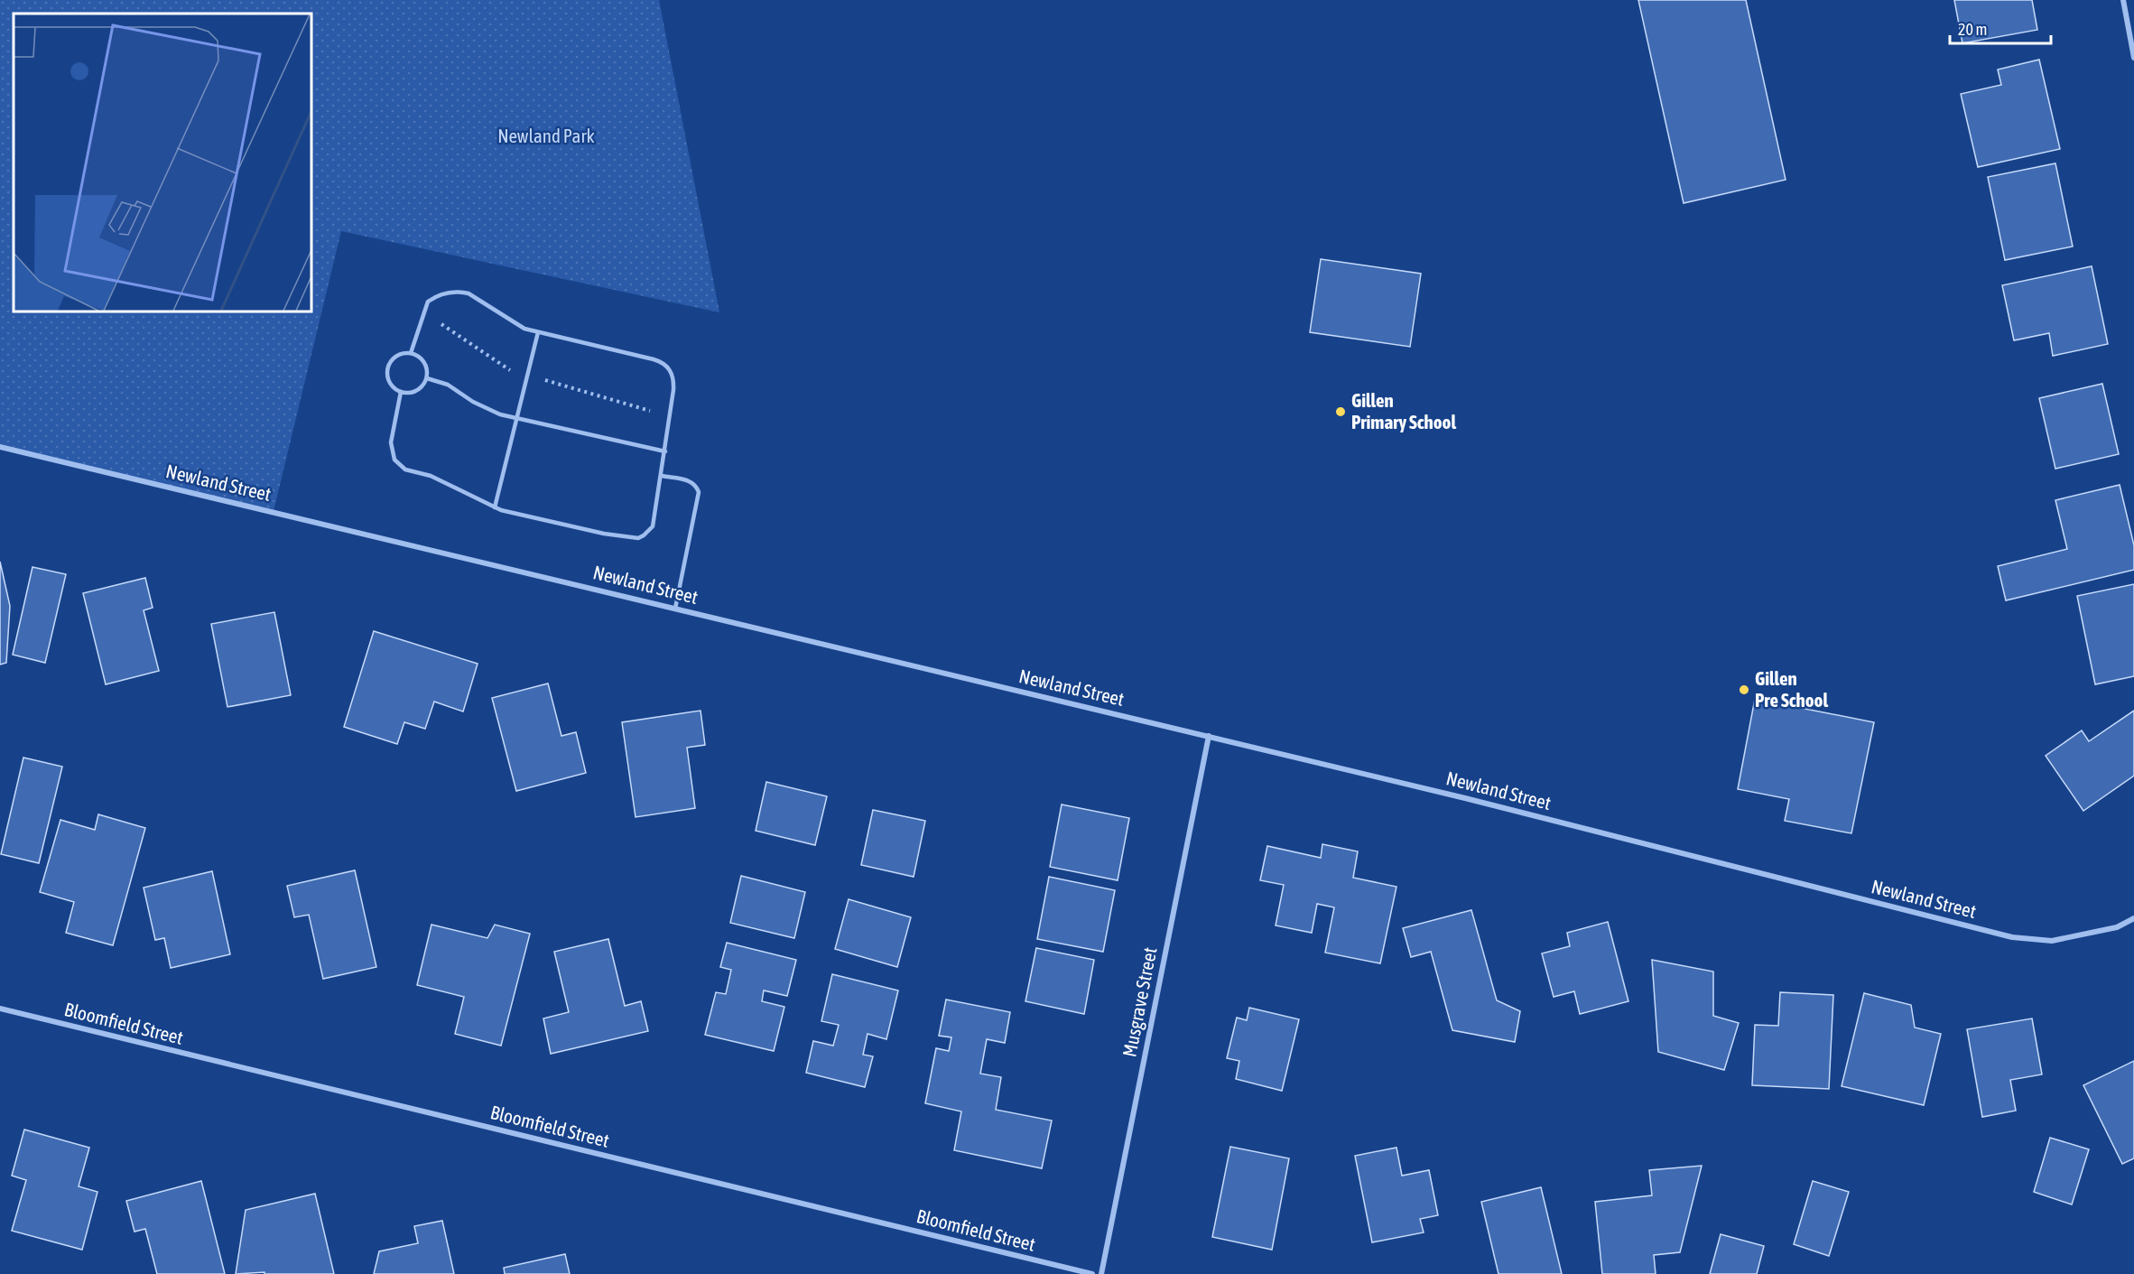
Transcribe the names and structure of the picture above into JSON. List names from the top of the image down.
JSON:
{
  "streets": {
    "street": ["Newland Street", "Musgrave Street", "Bloomfield Street"]
  },
  "crossings": [
    ["Newland Street", "Musgrave Street"]
  ],
  "parks": ["Newland Park"],
  "places": ["Gillen Primary School", "Gillen Pre School"],
  "scale_bar": "20 m"
}
